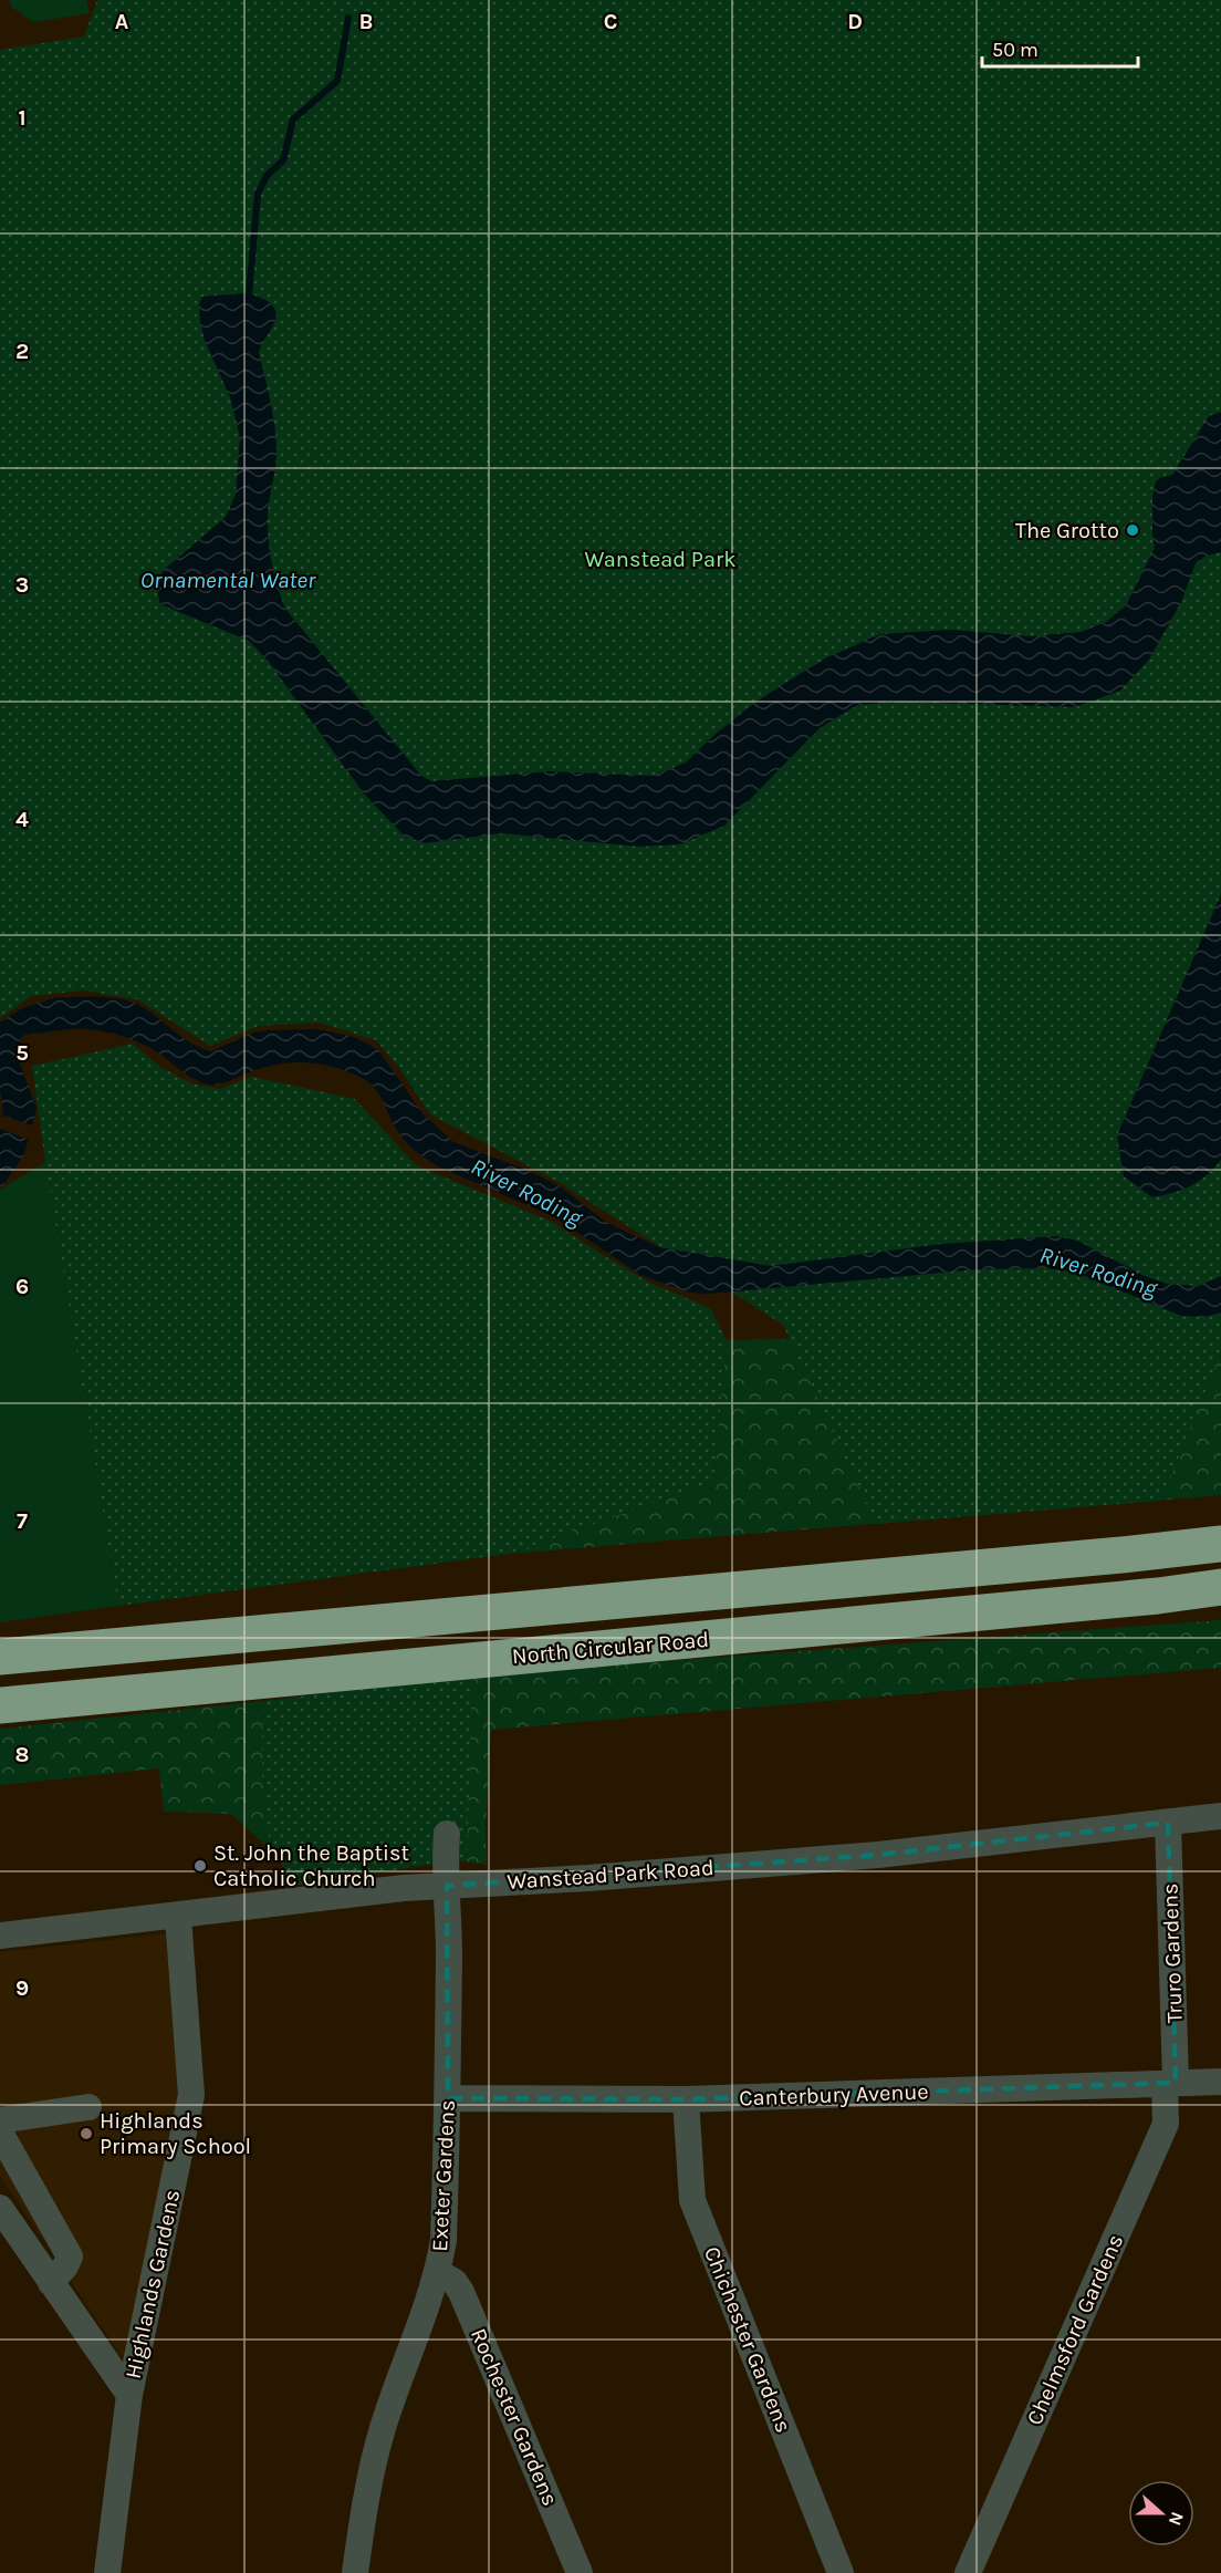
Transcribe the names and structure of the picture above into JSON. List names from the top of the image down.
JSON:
{
  "streets": {
    "highway": ["North Circular Road"],
    "street": [
      "Wanstead Park Road",
      "Truro Gardens",
      "Canterbury Avenue",
      "Exeter Gardens",
      "Highlands Gardens",
      "Chelmsford Gardens",
      "Chichester Gardens",
      "Rochester Gardens"
    ]
  },
  "crossings": [
    ["Wanstead Park Road", "Truro Gardens"],
    ["Wanstead Park Road", "Exeter Gardens"],
    ["Wanstead Park Road", "Highlands Gardens"],
    ["Truro Gardens", "Canterbury Avenue"],
    ["Truro Gardens", "Chelmsford Gardens"],
    ["Canterbury Avenue", "Exeter Gardens"],
    ["Canterbury Avenue", "Chelmsford Gardens"],
    ["Canterbury Avenue", "Chichester Gardens"],
    ["Exeter Gardens", "Rochester Gardens"]
  ],
  "water": ["Ornamental Water", "River Roding"],
  "parks": ["Wanstead Park"],
  "places": ["The Grotto", "St. John the Baptist Catholic Church", "Highlands Primary School"],
  "scale_bar": "50 m",
  "north": "right",
  "grid": {
    "columns": [
      "A",
      "B",
      "C",
      "D"
    ],
    "rows": [
      "1",
      "2",
      "3",
      "4",
      "5",
      "6",
      "7",
      "8",
      "9"
    ]
  }
}
